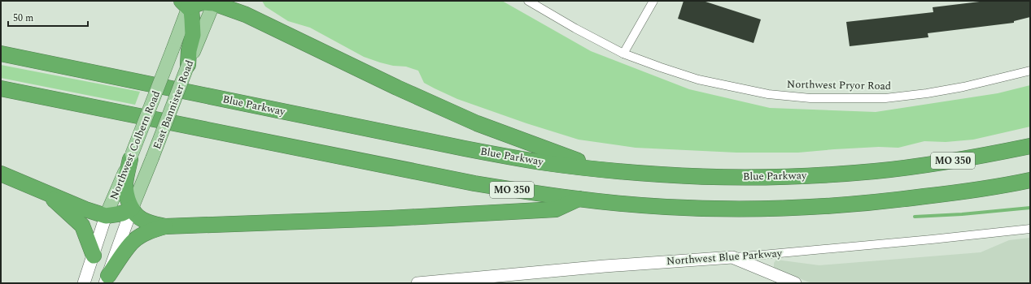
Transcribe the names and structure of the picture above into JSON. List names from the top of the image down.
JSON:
{
  "streets": {
    "highway": ["Blue Parkway", "MO 350"],
    "main road": ["East Bannister Road", "Northwest Colbern Road"],
    "street": ["Northwest Pryor Road", "Northwest Blue Parkway"]
  },
  "crossings": [
    ["East Bannister Road", "Northwest Colbern Road"]
  ],
  "scale_bar": "50 m"
}
